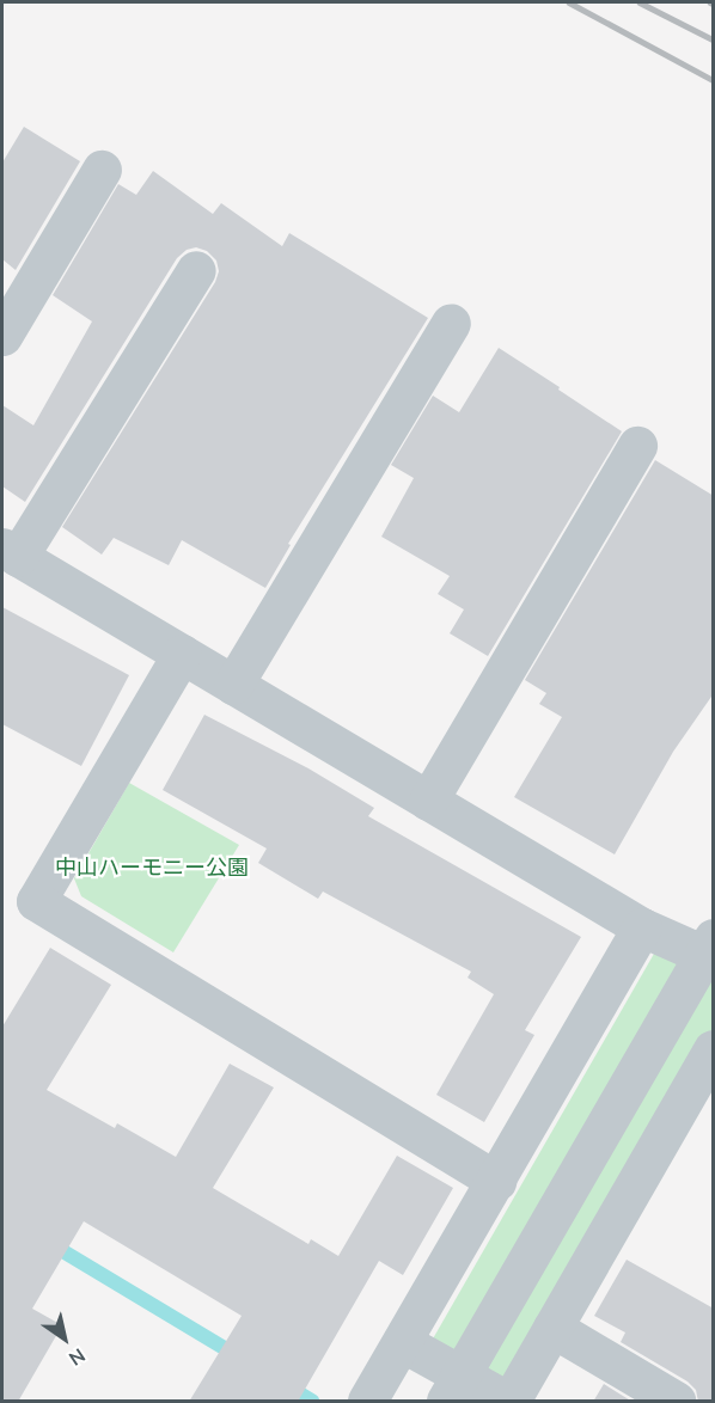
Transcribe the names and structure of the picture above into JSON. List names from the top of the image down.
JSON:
{
  "parks": ["中山ハーモニー公園"],
  "north": "bottom right"
}
